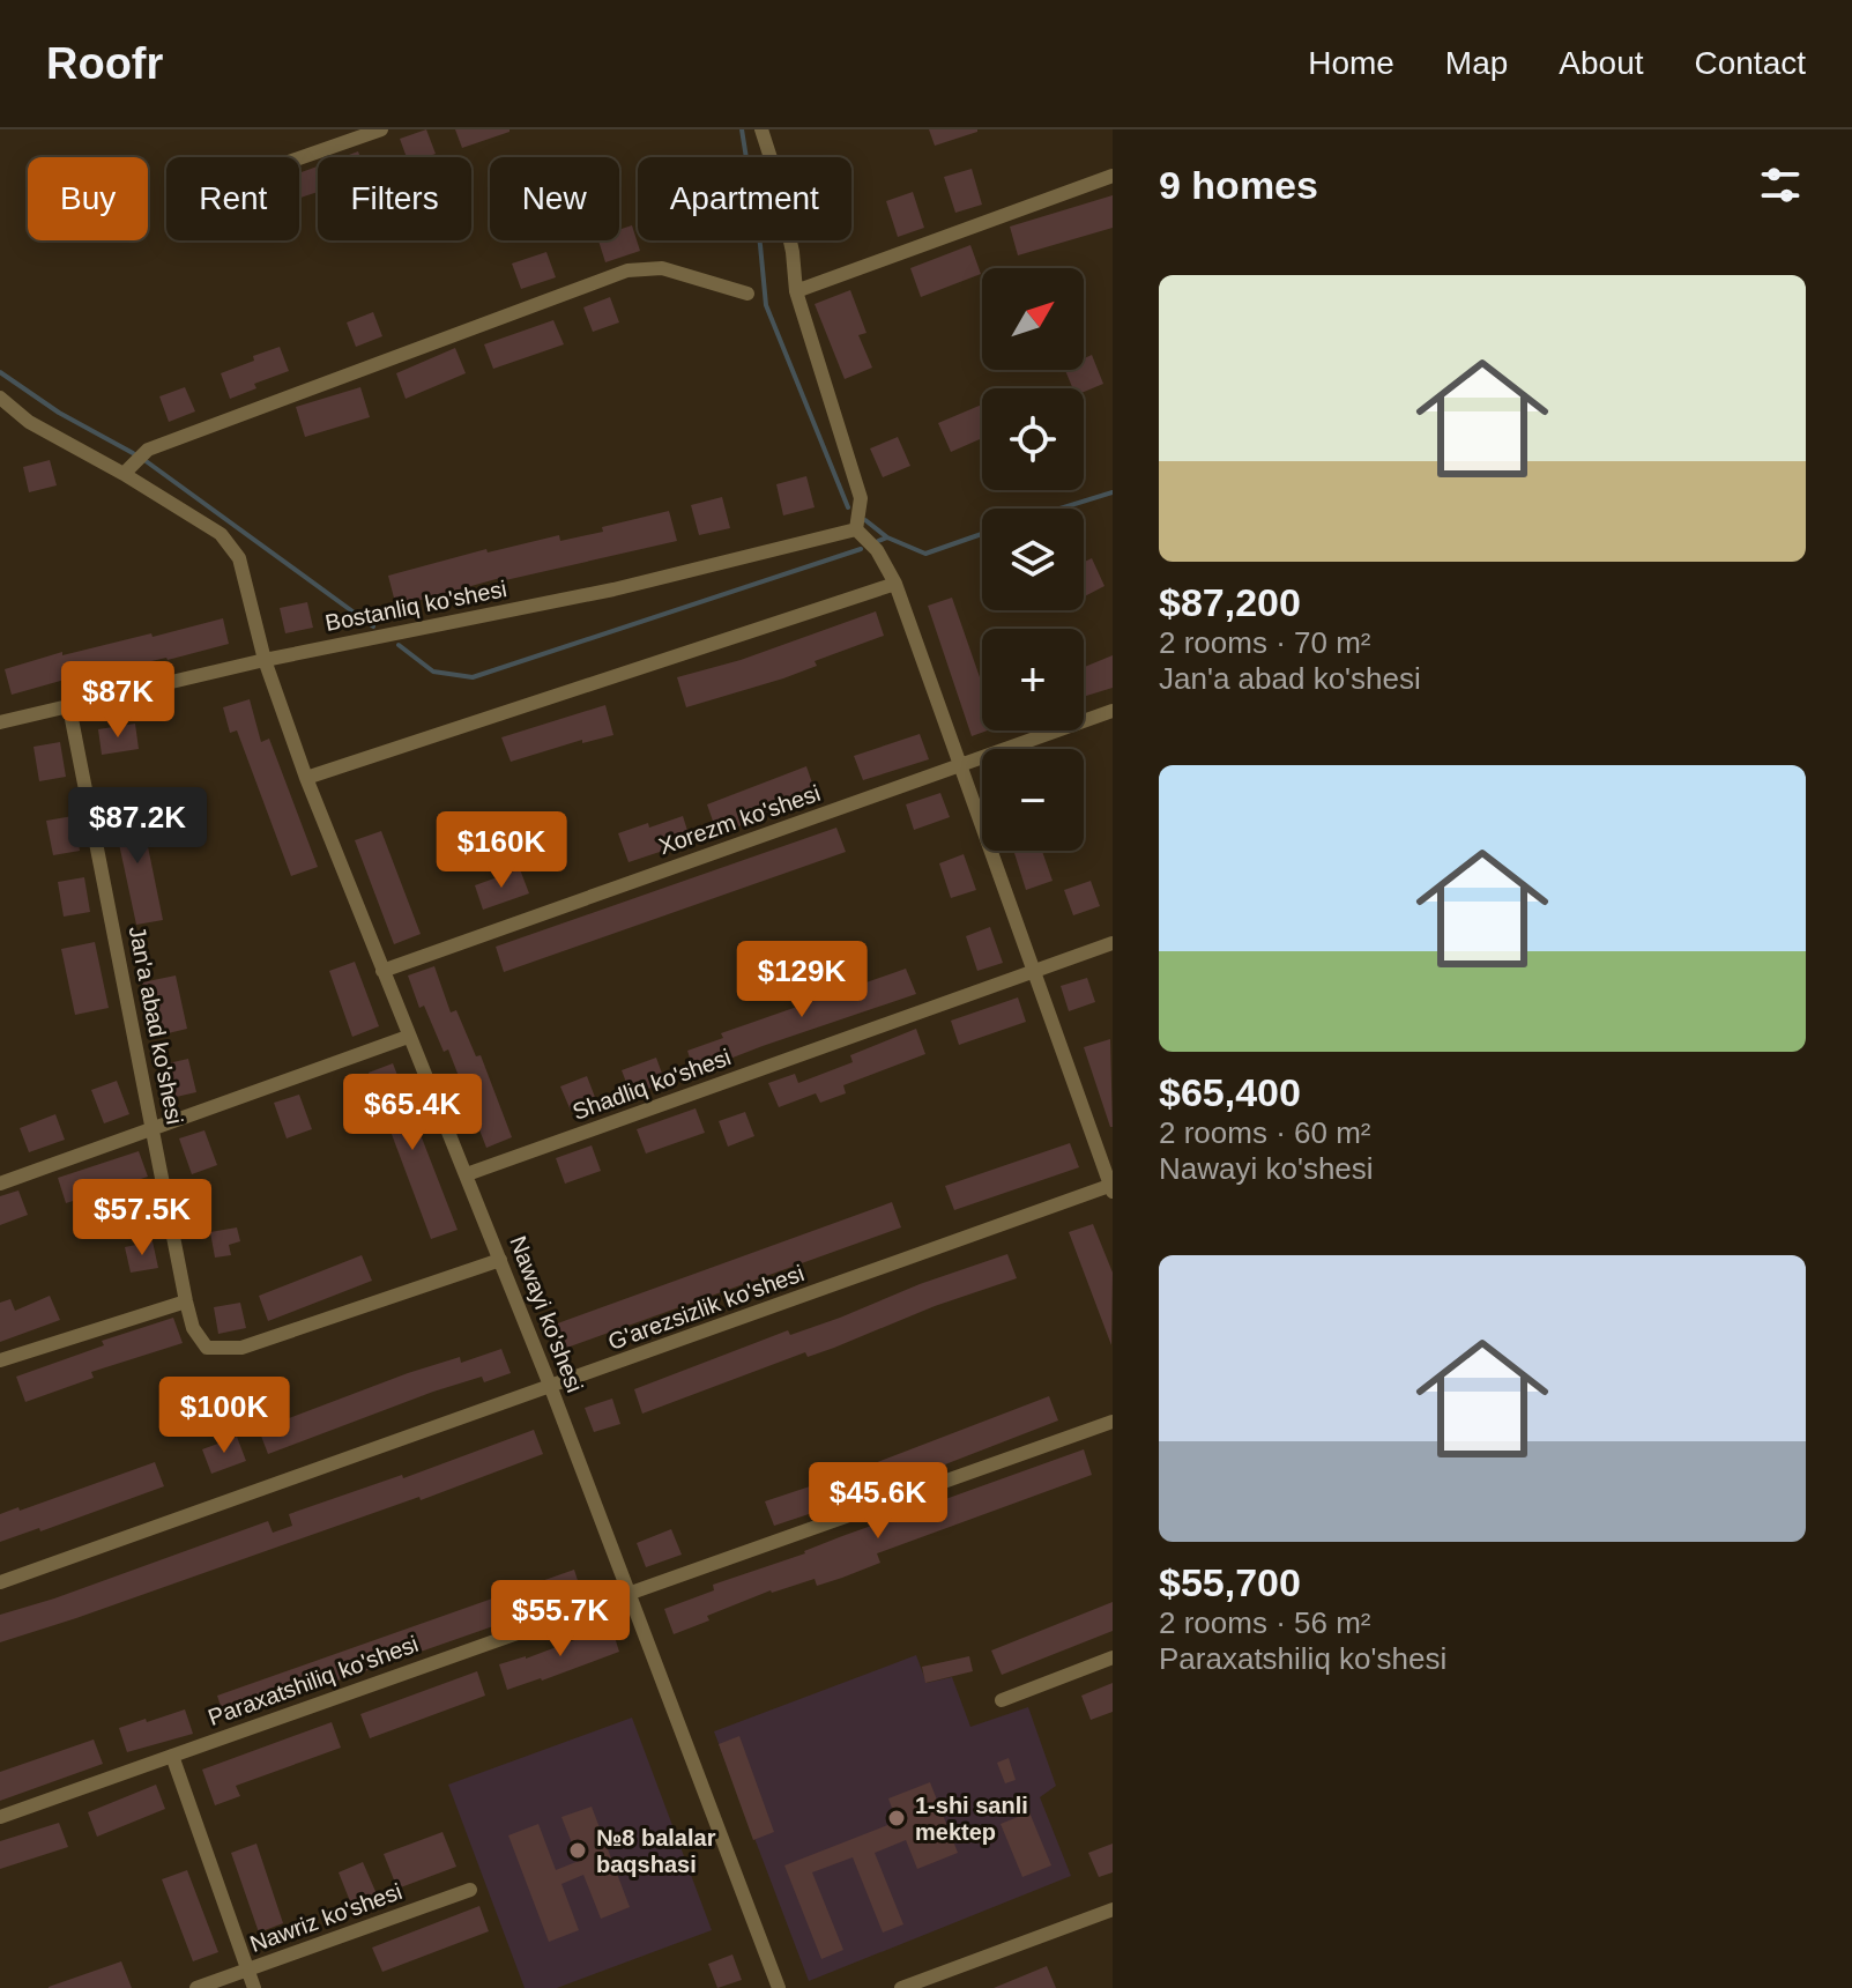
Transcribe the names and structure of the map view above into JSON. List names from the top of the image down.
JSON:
{
  "streets": {
    "street": [
      "Bostanliq ko'shesi",
      "Xorezm ko'shesi",
      "Jan'a abad ko'shesi",
      "Shadliq ko'shesi",
      "G'arezsizlik ko'shesi",
      "Nawayi ko'shesi",
      "Paraxatshiliq ko'shesi",
      "Nawriz ko'shesi"
    ]
  },
  "crossings": [
    ["Bostanliq ko'shesi", "Jan'a abad ko'shesi"],
    ["Bostanliq ko'shesi", "Nawayi ko'shesi"],
    ["Xorezm ko'shesi", "Nawayi ko'shesi"],
    ["Jan'a abad ko'shesi", "Nawayi ko'shesi"],
    ["Shadliq ko'shesi", "Nawayi ko'shesi"],
    ["G'arezsizlik ko'shesi", "Nawayi ko'shesi"],
    ["Nawayi ko'shesi", "Paraxatshiliq ko'shesi"]
  ],
  "places": ["1-shi sanli mektep", "№8 balalar baqshasi"],
  "north": "top right",
  "page": {
    "header": "Roofr",
    "nav": [
      "Home",
      "Map",
      "About",
      "Contact"
    ],
    "heading": "9 homes",
    "chip": [
      "Buy",
      "Rent",
      "Filters",
      "New",
      "Apartment"
    ],
    "list": [
      {
        "name": "$87,200",
        "note": "2 rooms · 70 m² · Jan'a abad ko'shesi"
      },
      {
        "name": "$65,400",
        "note": "2 rooms · 60 m² · Nawayi ko'shesi"
      },
      {
        "name": "$55,700",
        "note": "2 rooms · 56 m² · Paraxatshiliq ko'shesi"
      }
    ],
    "map_buttons": ["+", "−"],
    "price": [
      "$87K",
      "$87.2K",
      "$160K",
      "$129K",
      "$65.4K",
      "$57.5K",
      "$100K",
      "$45.6K",
      "$55.7K"
    ]
  }
}
